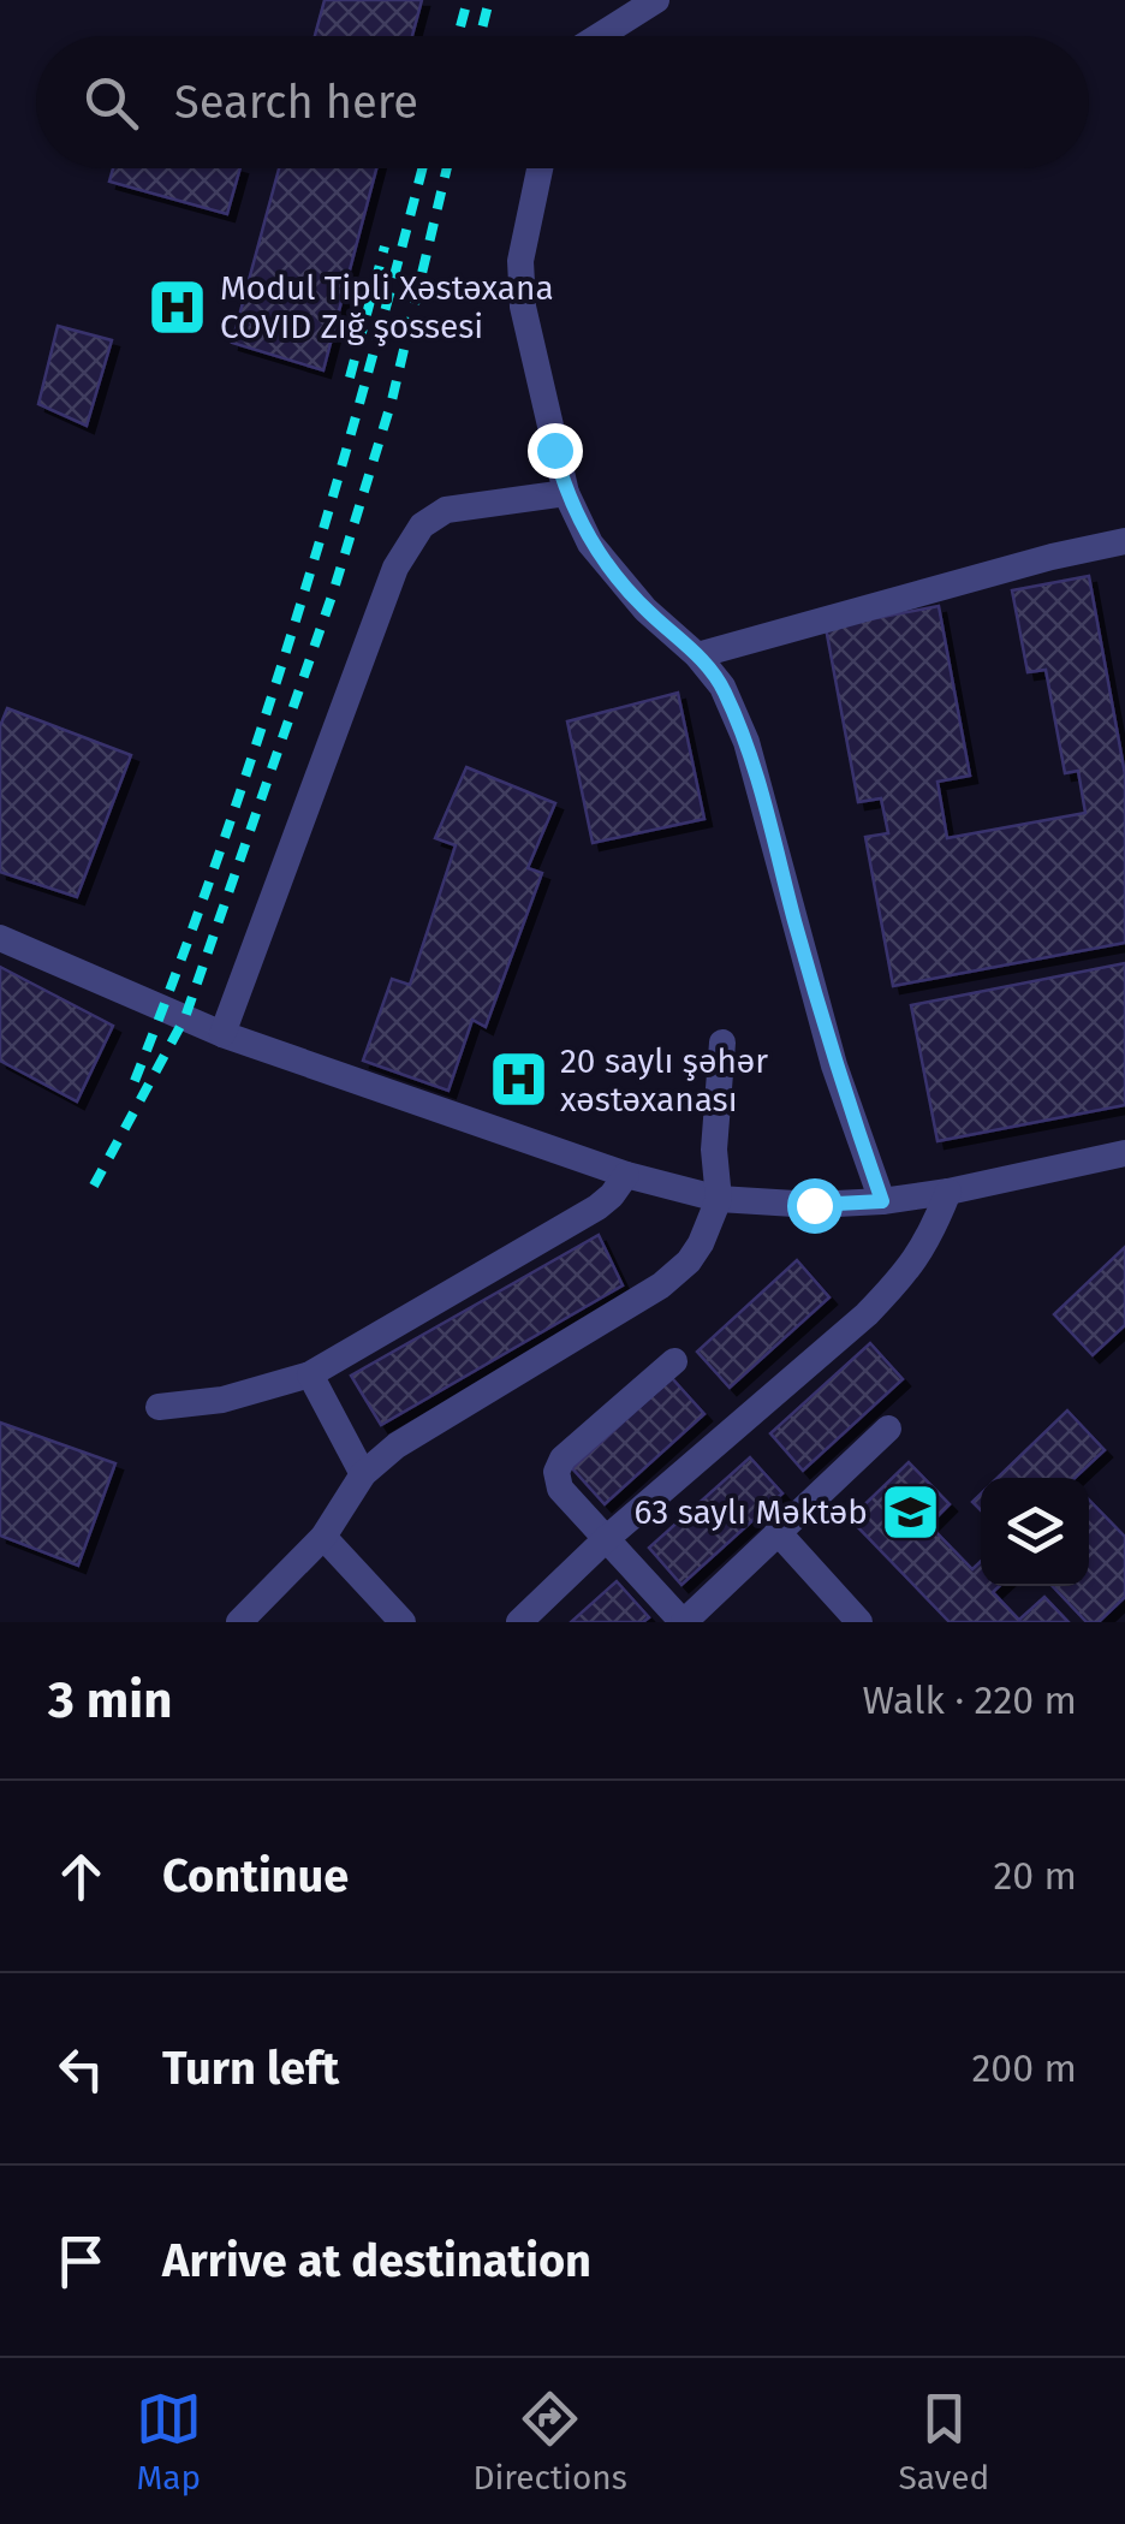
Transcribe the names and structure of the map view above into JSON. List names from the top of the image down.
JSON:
{
  "places": {
    "hospital": ["Modul Tipli Xəstəxana COVID Zığ şossesi", "20 saylı şəhər xəstəxanası"],
    "school or university": ["63 saylı Məktəb"]
  },
  "page": {
    "search": "Search here",
    "heading": ["3 min", "Walk · 220 m"],
    "list": [
      ["Continue", "20 m"],
      ["Turn left", "200 m"],
      "Arrive at destination"
    ],
    "nav": ["Map", "Directions", "Saved"]
  }
}
